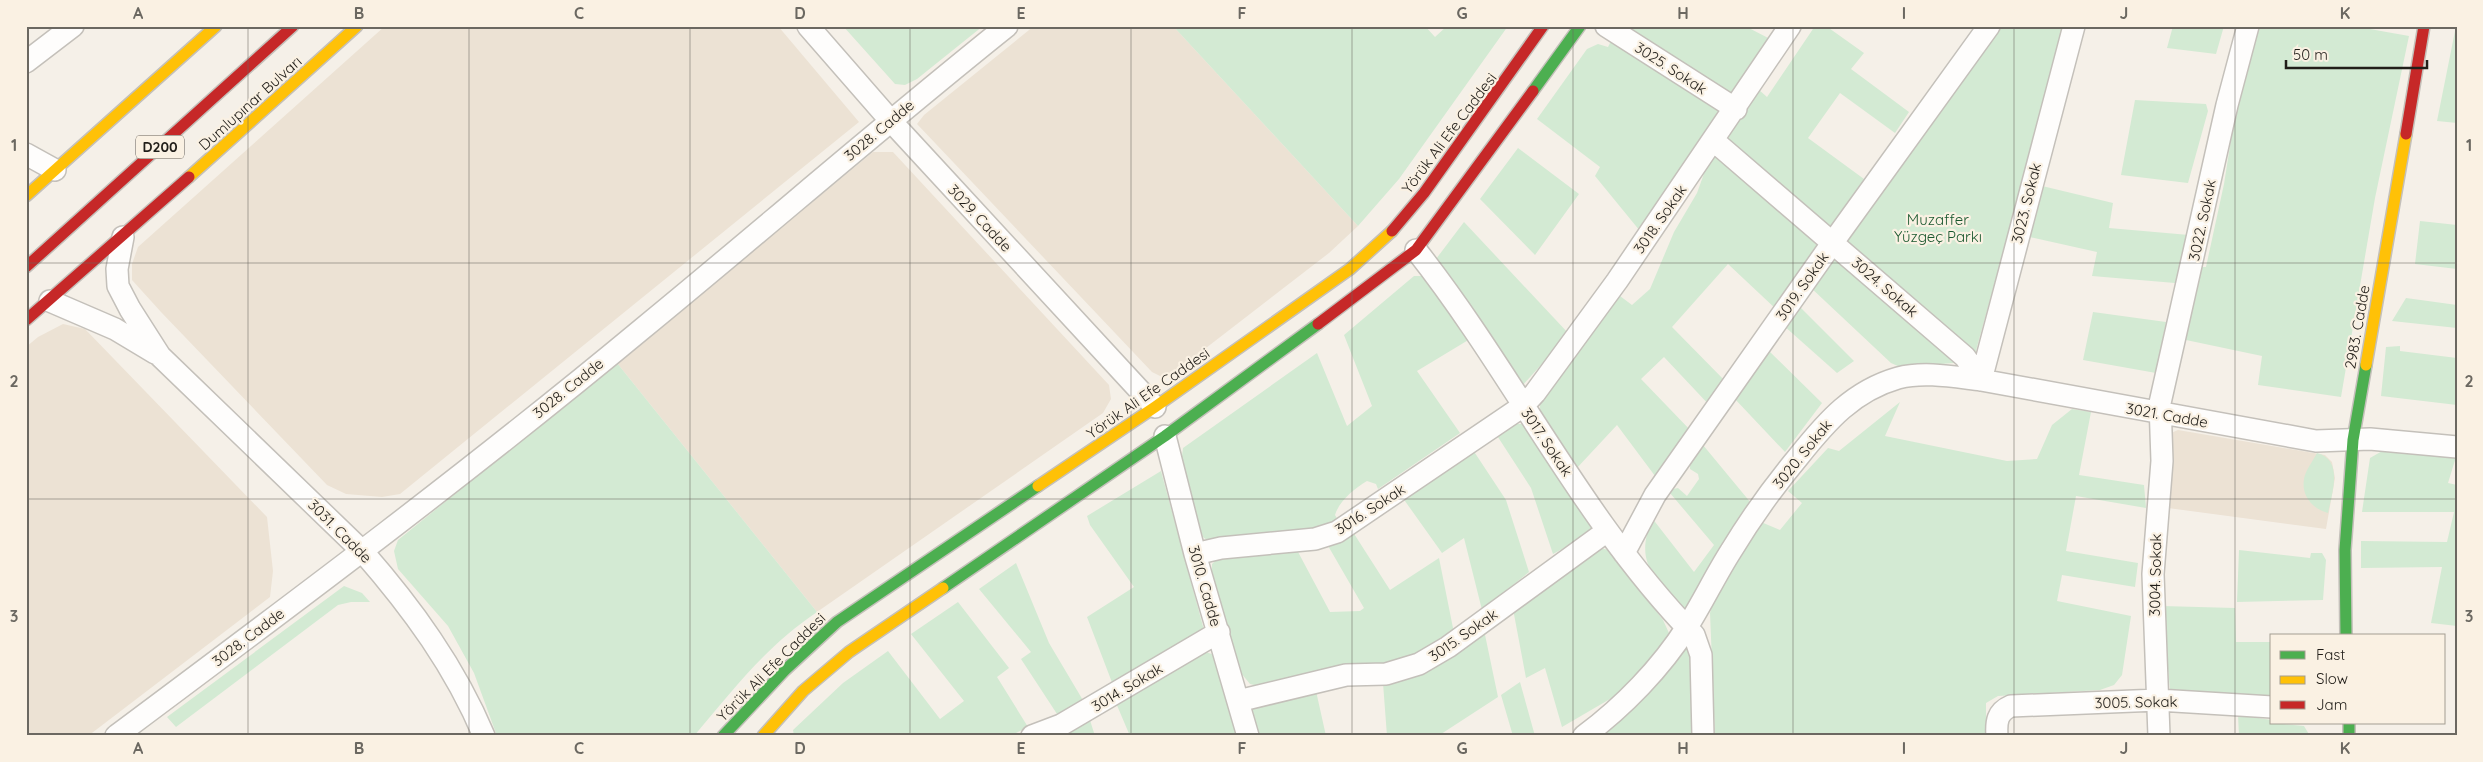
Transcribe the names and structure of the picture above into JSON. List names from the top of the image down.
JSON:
{
  "streets": {
    "main road": [
      "Dumlupınar Bulvarı",
      "Yörük Ali Efe Caddesi",
      "D200",
      "2983. Cadde"
    ],
    "street": [
      "3025. Sokak",
      "3028. Cadde",
      "3023. Sokak",
      "3029. Cadde",
      "3018. Sokak",
      "3022. Sokak",
      "3019. Sokak",
      "3024. Sokak",
      "3021. Cadde",
      "3017. Sokak",
      "3020. Sokak",
      "3016. Sokak",
      "3031. Cadde",
      "3004. Sokak",
      "3010. Cadde",
      "3015. Sokak",
      "3014. Sokak",
      "3005. Sokak"
    ]
  },
  "crossings": [
    ["3025. Sokak", "3018. Sokak"],
    ["Dumlupınar Bulvarı", "3031. Cadde"],
    ["3028. Cadde", "3029. Cadde"],
    ["3028. Cadde", "3031. Cadde"],
    ["Yörük Ali Efe Caddesi", "3029. Cadde"],
    ["Yörük Ali Efe Caddesi", "3017. Sokak"],
    ["Yörük Ali Efe Caddesi", "3010. Cadde"],
    ["3023. Sokak", "3024. Sokak"],
    ["3023. Sokak", "3021. Cadde"],
    ["3023. Sokak", "3020. Sokak"],
    ["3018. Sokak", "3024. Sokak"],
    ["3018. Sokak", "3017. Sokak"],
    ["3018. Sokak", "3016. Sokak"],
    ["3022. Sokak", "3021. Cadde"],
    ["3022. Sokak", "3004. Sokak"],
    ["3019. Sokak", "3024. Sokak"],
    ["3019. Sokak", "3017. Sokak"],
    ["3024. Sokak", "3021. Cadde"],
    ["3024. Sokak", "3020. Sokak"],
    ["2983. Cadde", "3021. Cadde"],
    ["3021. Cadde", "3020. Sokak"],
    ["3021. Cadde", "3004. Sokak"],
    ["3017. Sokak", "3020. Sokak"],
    ["3017. Sokak", "3016. Sokak"],
    ["3017. Sokak", "3015. Sokak"],
    ["3016. Sokak", "3010. Cadde"],
    ["3004. Sokak", "3005. Sokak"],
    ["3010. Cadde", "3015. Sokak"],
    ["3010. Cadde", "3014. Sokak"]
  ],
  "parks": ["Muzaffer Yüzgeç Parkı"],
  "legend": ["Fast", "Slow", "Jam"],
  "scale_bar": "50 m",
  "grid": {
    "columns": [
      "A",
      "B",
      "C",
      "D",
      "E",
      "F",
      "G",
      "H",
      "I",
      "J",
      "K"
    ],
    "rows": ["1", "2", "3"]
  }
}
